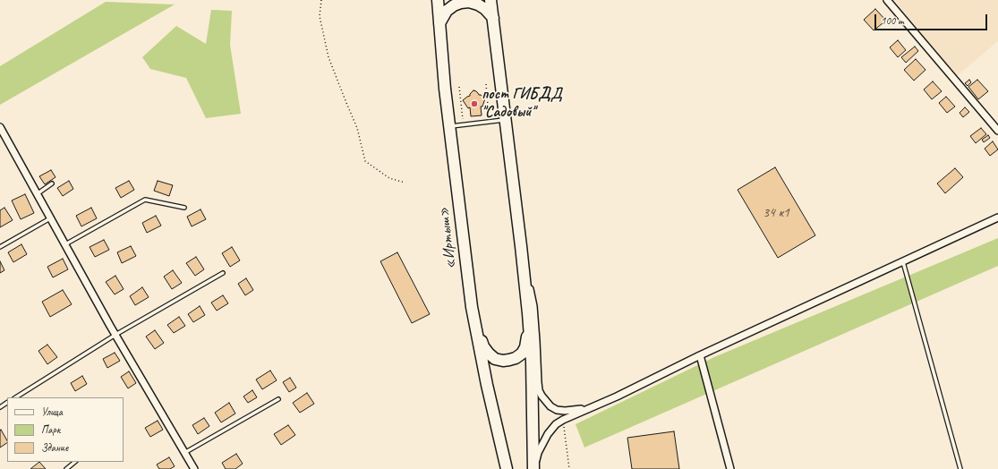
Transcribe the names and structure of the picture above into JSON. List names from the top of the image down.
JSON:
{
  "streets": {
    "highway": ["«Иртыш»"]
  },
  "places": ["пост ГИБДД \"Садовый\""],
  "house_numbers": ["34 к1"],
  "legend": ["Улица", "Парк", "Здание"],
  "scale_bar": "100 m"
}
